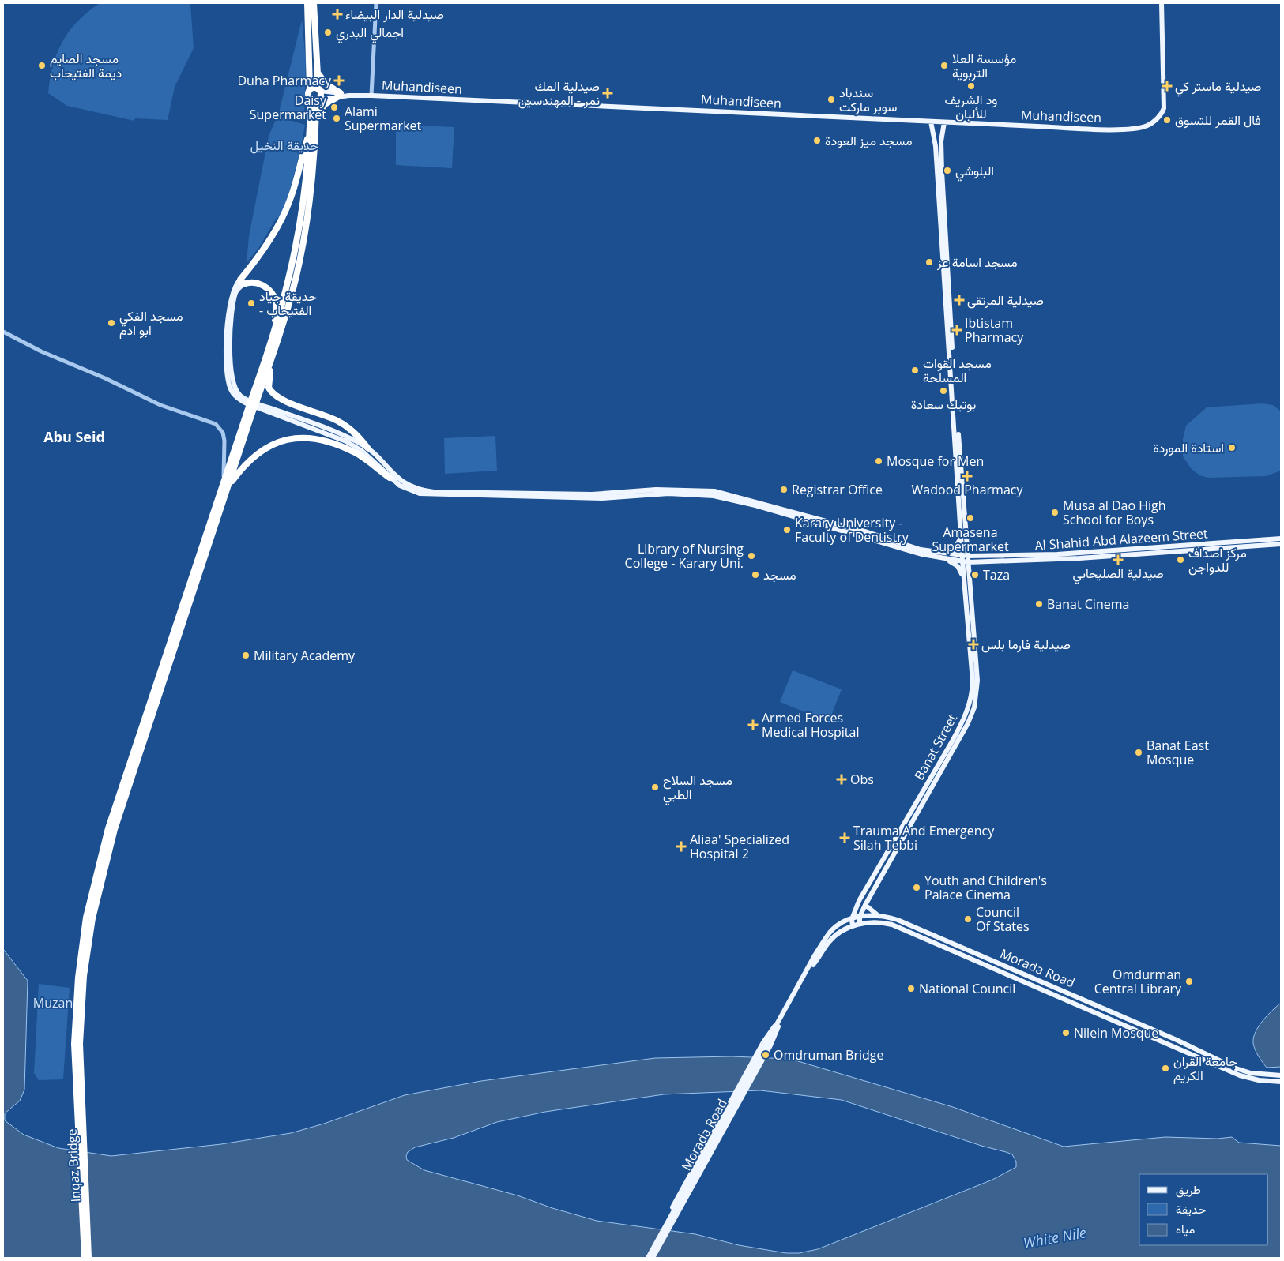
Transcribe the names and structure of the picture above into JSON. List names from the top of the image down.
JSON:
{
  "streets": {
    "highway": ["Inqaz Bridge"],
    "main road": [
      "Muhandiseen",
      "Al Shahid Abd Alazeem Street",
      "Banat Street",
      "Morada Road"
    ]
  },
  "crossings": [
    ["Al Shahid Abd Alazeem Street", "Banat Street"],
    ["Banat Street", "Morada Road"]
  ],
  "districts": ["Abu Seid"],
  "water": ["White Nile"],
  "parks": ["حديقة النخيل", "Muzan"],
  "places": {
    "health": [
      "صيدلية الدار البيضاء",
      "Duha Pharmacy",
      "صيدلية ماستر كي",
      "صيدلية المك نمر - المهندسين",
      "صيدلية المرتقى",
      "Ibtistam Pharmacy",
      "Wadood Pharmacy",
      "صيدلية الصليحابي",
      "صيدلية فارما بلس",
      "Armed Forces Medical Hospital",
      "Obs",
      "Trauma And Emergency Silah Tebbi",
      "Aliaa' Specialized Hospital 2"
    ],
    "other": [
      "اجمالي البدري",
      "مسجد الصايم ديمة الفتيحاب",
      "مؤسسة العلا التربوية",
      "ود الشريف للألبان",
      "سندباد سوبر ماركت",
      "Daisy Supermarket",
      "Alami Supermarket",
      "فال القمر للتسوق",
      "مسجد ميز العودة",
      "البلوشي",
      "مسجد اسامة عز",
      "حديقة جياد - الفتيحاب",
      "مسجد الفكي ابو ادم",
      "مسجد القوات المسلحة",
      "بوتيك سعادة",
      "استادة الموردة",
      "Mosque for Men",
      "Registrar Office",
      "Musa al Dao High School for Boys",
      "Amasena Supermarket",
      "Karary University - Faculty of Dentistry",
      "Library of Nursing College - Karary Uni.",
      "مركز اصداف للدواجن",
      "مسجد",
      "Taza",
      "Banat Cinema",
      "Military Academy",
      "Banat East Mosque",
      "مسجد السلاح الطبي",
      "Youth and Children's Palace Cinema",
      "Council Of States",
      "Omdurman Central Library",
      "National Council",
      "Nilein Mosque",
      "Omdruman Bridge",
      "جامعة القران الكريم"
    ]
  },
  "legend": ["طريق", "حديقة", "مياه"]
}
